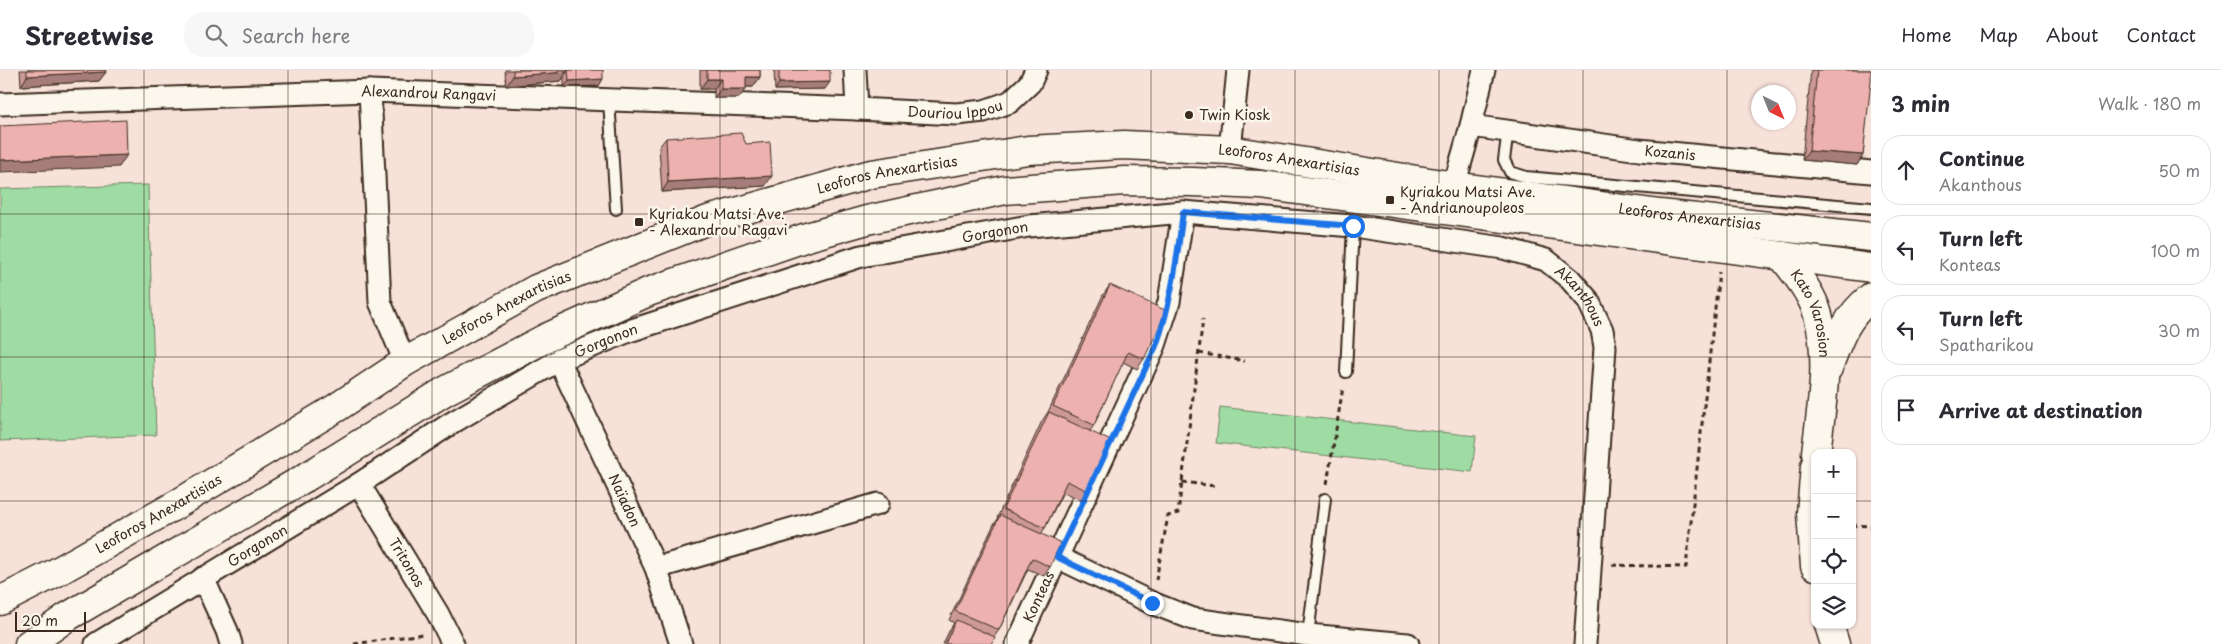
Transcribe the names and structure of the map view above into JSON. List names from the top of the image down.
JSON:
{
  "streets": {
    "main road": ["Leoforos Anexartisias", "Kato Varosion"],
    "street": [
      "Alexandrou Rangavi",
      "Douriou Ippou",
      "Kozanis",
      "Gorgonon",
      "Akanthous",
      "Naïadon",
      "Tritonos",
      "Konteas"
    ]
  },
  "crossings": [
    ["Alexandrou Rangavi", "Douriou Ippou"],
    ["Leoforos Anexartisias", "Kato Varosion"],
    ["Gorgonon", "Akanthous"],
    ["Gorgonon", "Naïadon"],
    ["Gorgonon", "Tritonos"],
    ["Gorgonon", "Konteas"],
    ["Akanthous", "Konteas"]
  ],
  "places": {
    "other": ["Twin Kiosk"],
    "transit": ["Kyriakou Matsi Ave. - Andrianoupoleos", "Kyriakou Matsi Ave. - Alexandrou Ragavi"]
  },
  "scale_bar": "20 m",
  "north": "bottom right",
  "page": {
    "header": "Streetwise",
    "search": "Search here",
    "nav": [
      "Home",
      "Map",
      "About",
      "Contact"
    ],
    "heading": ["3 min", "Walk · 180 m"],
    "list": [
      ["Continue", "Akanthous", "50 m"],
      ["Turn left", "Konteas", "100 m"],
      ["Turn left", "Spatharikou", "30 m"],
      "Arrive at destination"
    ],
    "map_buttons": ["+", "−"],
    "scale": "20 m"
  }
}
